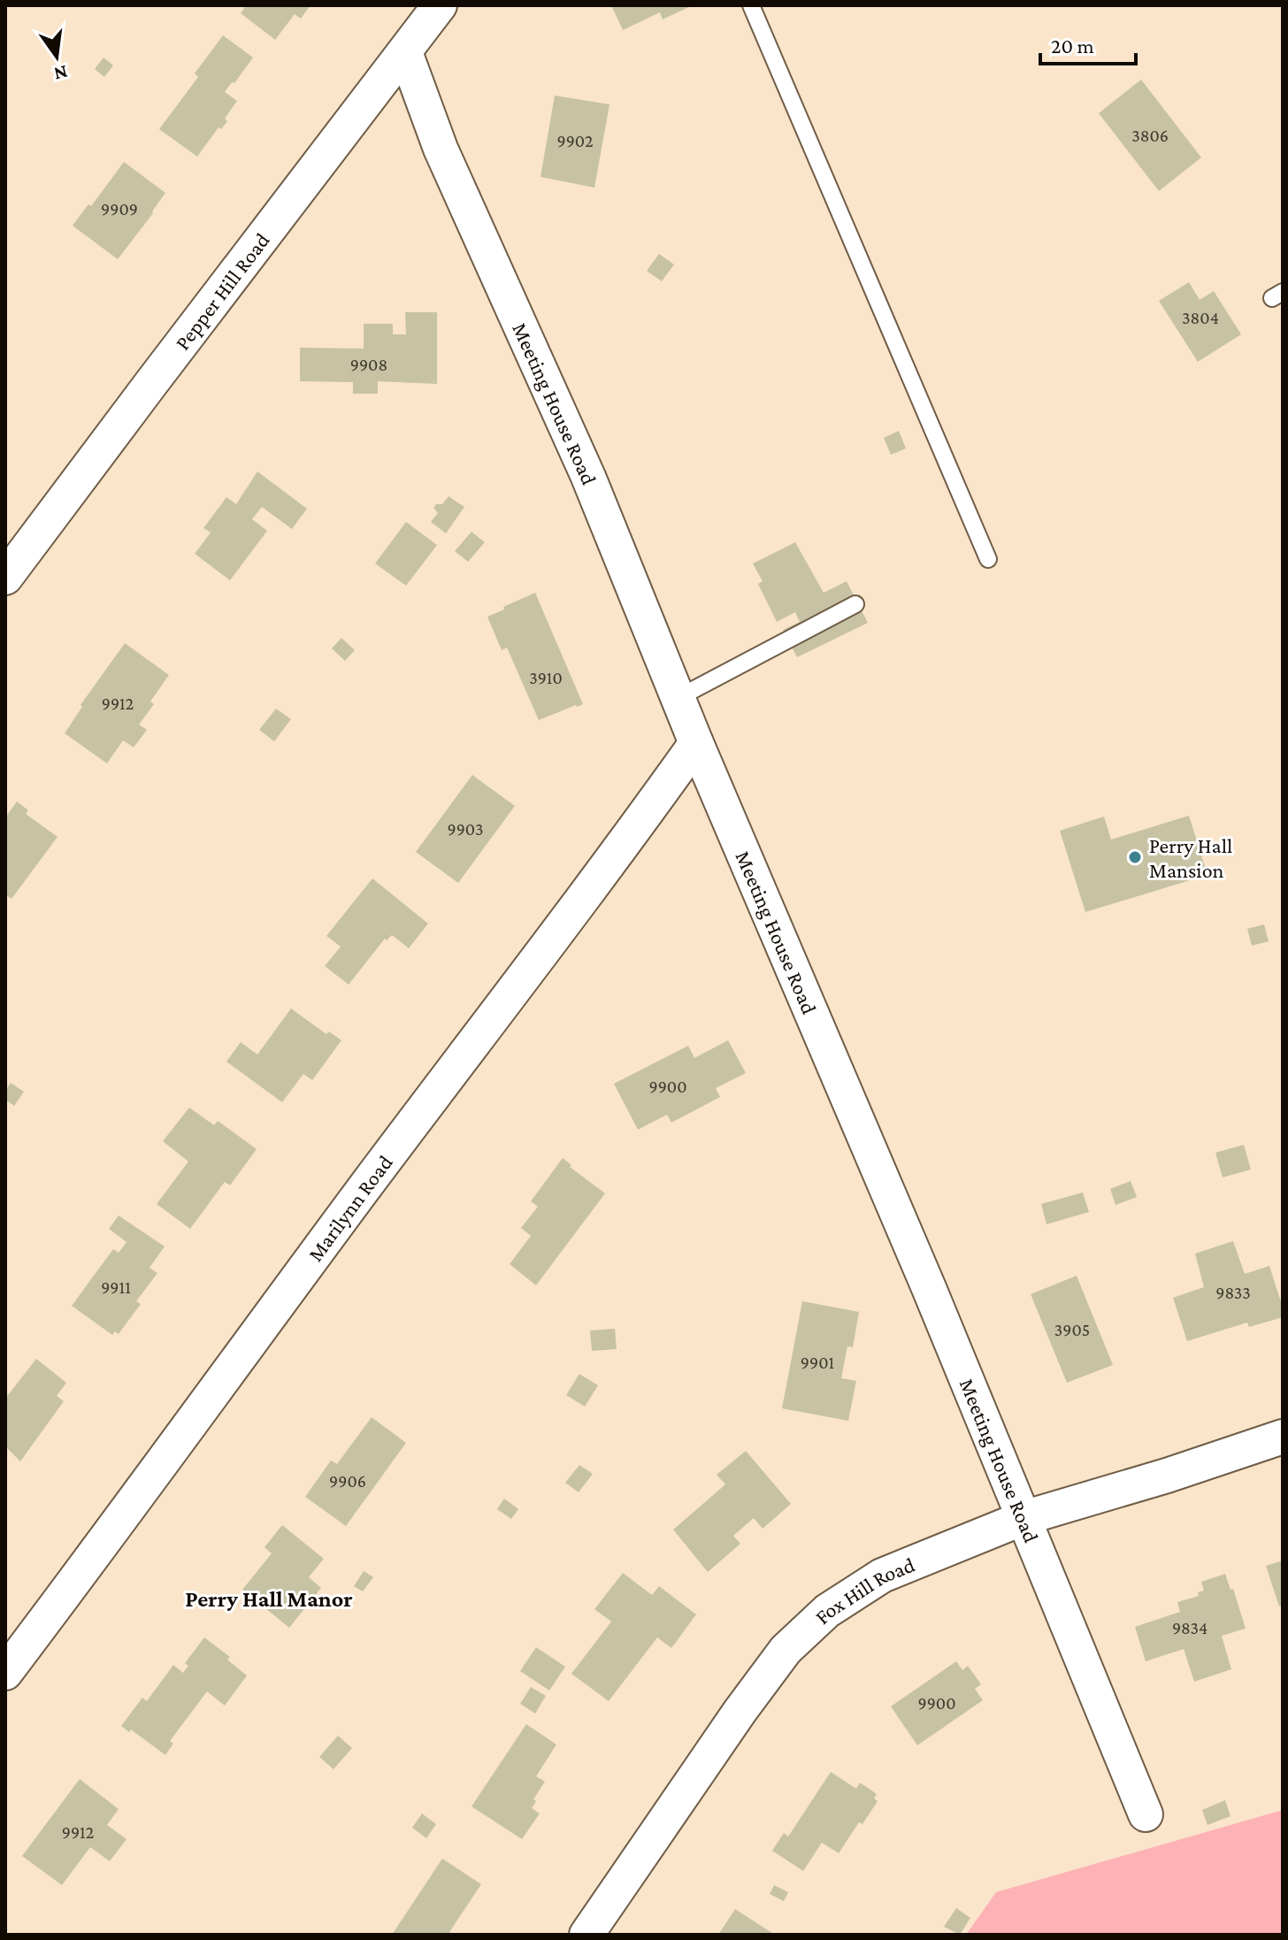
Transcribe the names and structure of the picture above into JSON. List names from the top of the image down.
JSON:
{
  "streets": {
    "street": [
      "Pepper Hill Road",
      "Meeting House Road",
      "Marilynn Road",
      "Fox Hill Road"
    ]
  },
  "crossings": [
    ["Pepper Hill Road", "Meeting House Road"],
    ["Meeting House Road", "Marilynn Road"],
    ["Meeting House Road", "Fox Hill Road"]
  ],
  "districts": ["Perry Hall Manor"],
  "places": ["Perry Hall Mansion"],
  "house_numbers": [
    "3806",
    "9902",
    "9909",
    "3804",
    "9908",
    "3910",
    "9912",
    "9903",
    "9900",
    "9911",
    "9833",
    "3905",
    "9901",
    "9906",
    "9834",
    "9900",
    "9912"
  ],
  "scale_bar": "20 m",
  "north": "bottom"
}
